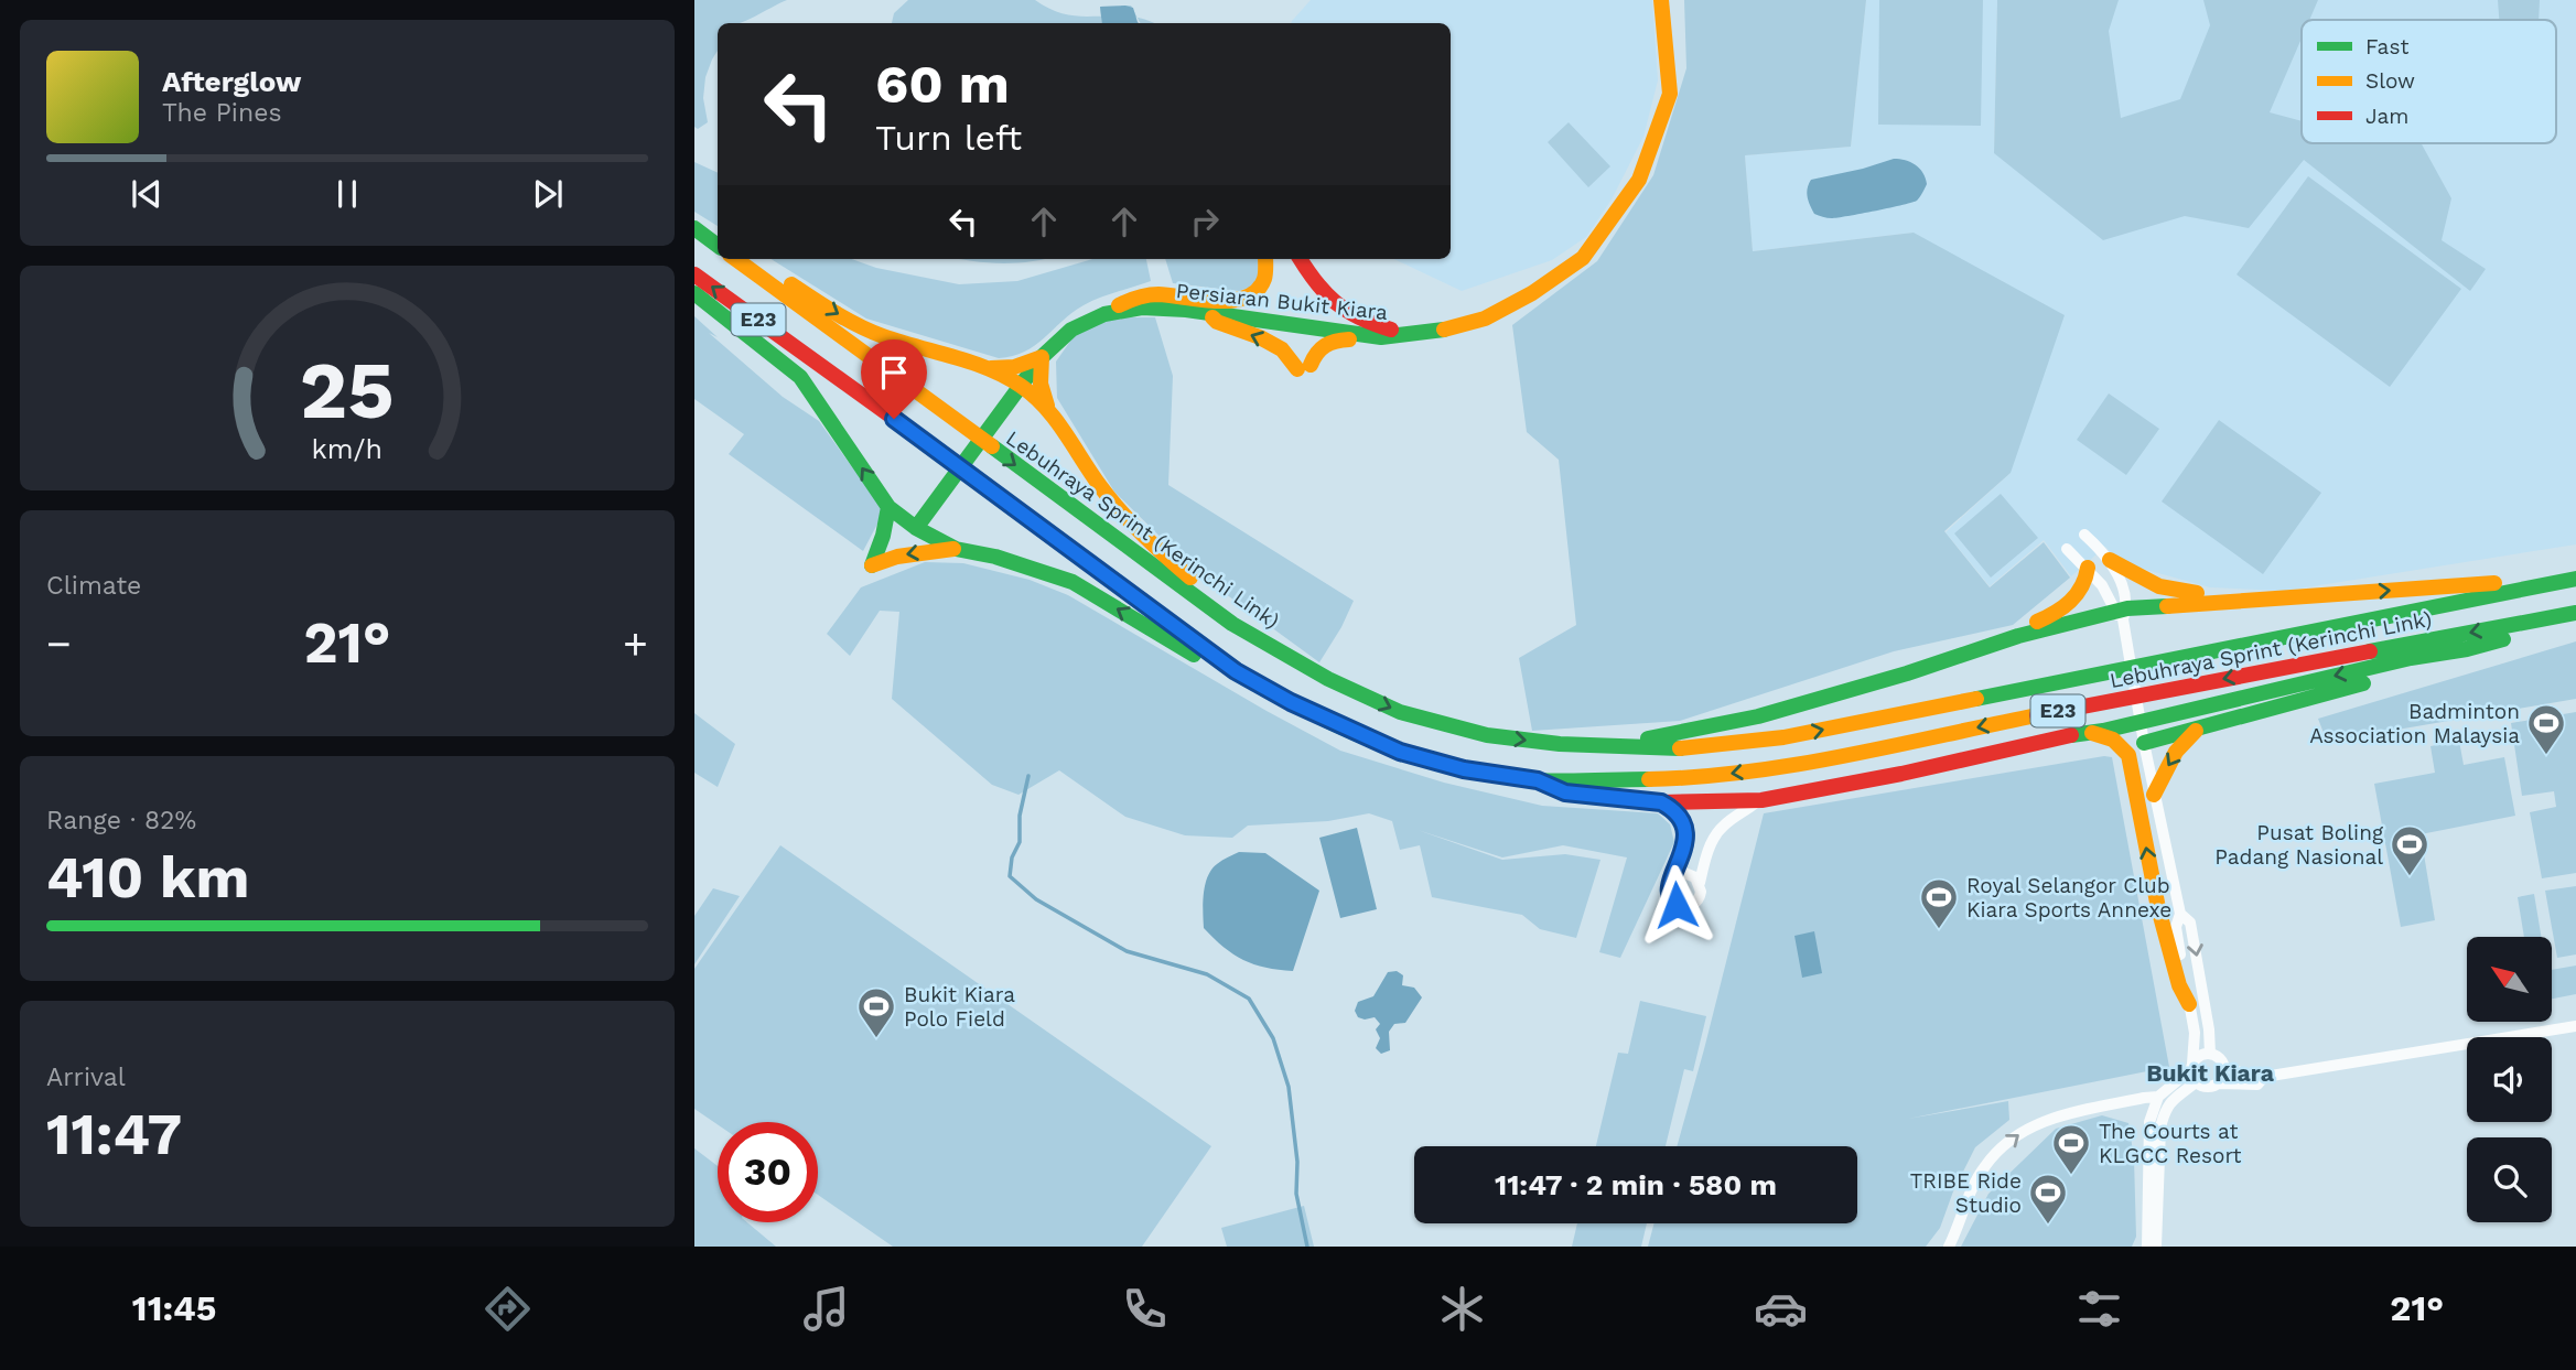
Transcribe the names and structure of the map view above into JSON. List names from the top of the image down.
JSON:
{
  "streets": {
    "main road": ["Persiaran Bukit Kiara", "E23", "Lebuhraya Sprint (Kerinchi Link)"]
  },
  "districts": ["Bukit Kiara"],
  "places": {
    "sports": [
      "Badminton Association Malaysia",
      "Pusat Boling Padang Nasional",
      "Royal Selangor Club Kiara Sports Annexe",
      "Bukit Kiara Polo Field",
      "The Courts at KLGCC Resort",
      "TRIBE Ride Studio"
    ]
  },
  "legend": ["Fast", "Slow", "Jam"],
  "north": "top left",
  "page": {
    "turn": ["60 m", "Turn left"],
    "song": ["Afterglow", "The Pines"],
    "tile": [
      "Climate",
      ["Range · 82%", "410 km"],
      ["Arrival", "11:47"]
    ],
    "heat": ["−", "21°", "+"],
    "limit": "30",
    "trip": "11:47 · 2 min · 580 m",
    "tabs": ["11:45", "21°"],
    "gauge": ["25", "km/h"]
  }
}
